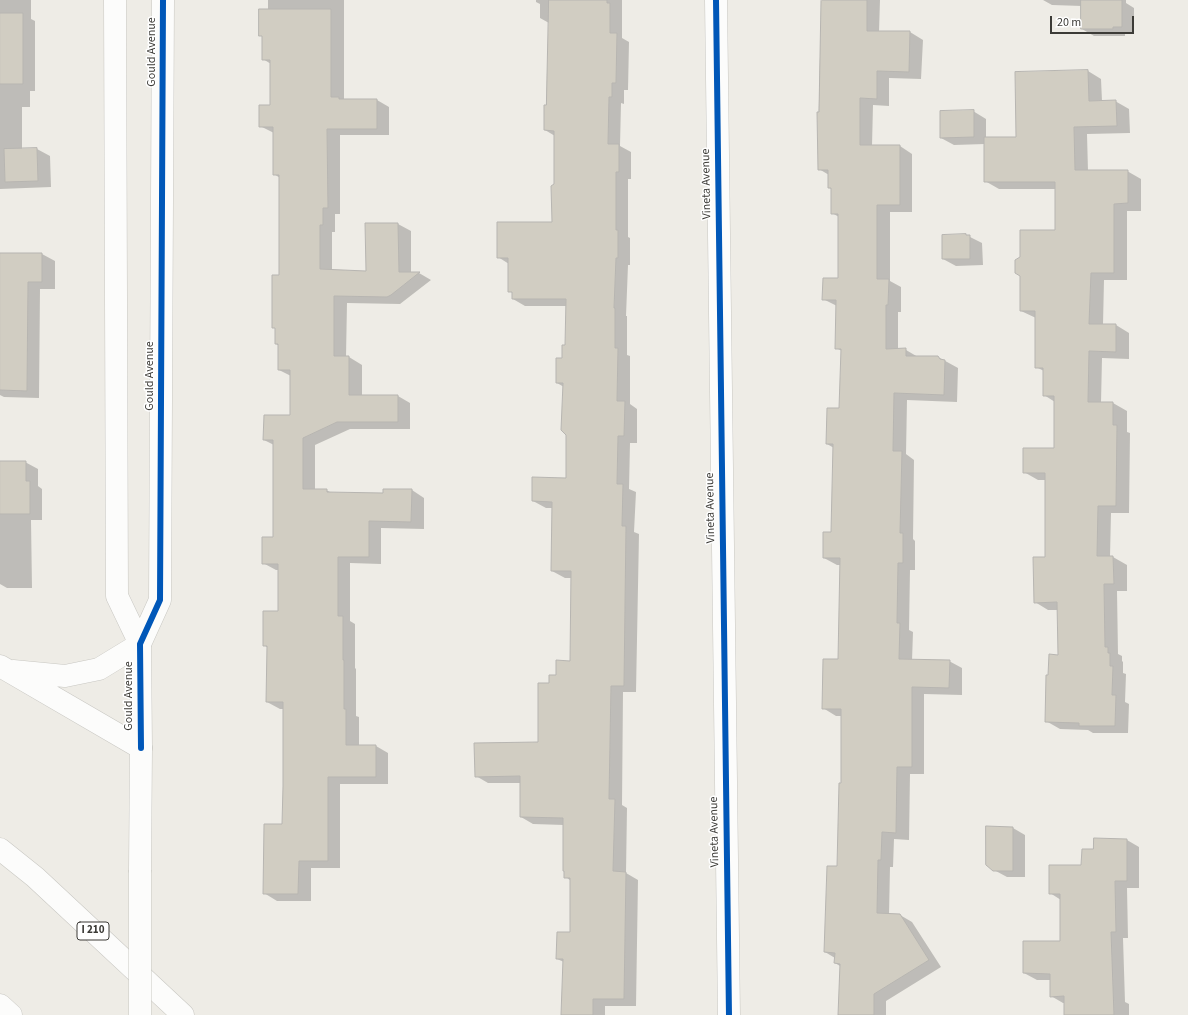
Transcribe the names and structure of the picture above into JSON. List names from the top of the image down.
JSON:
{
  "streets": {
    "main road": ["Gould Avenue", "Vineta Avenue", "I 210"]
  },
  "scale_bar": "20 m"
}
